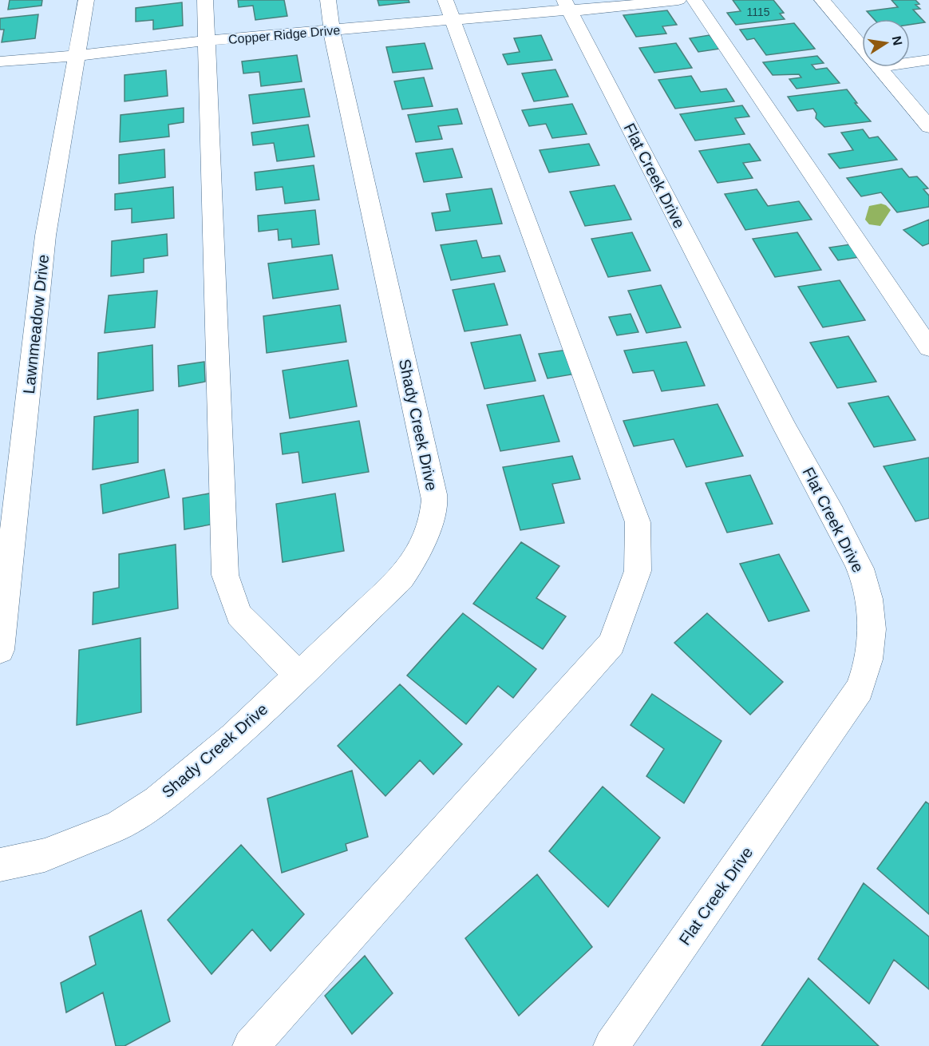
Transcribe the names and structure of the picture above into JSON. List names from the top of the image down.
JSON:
{
  "streets": {
    "street": [
      "Copper Ridge Drive",
      "Flat Creek Drive",
      "Lawnmeadow Drive",
      "Shady Creek Drive"
    ]
  },
  "crossings": [
    ["Copper Ridge Drive", "Flat Creek Drive"],
    ["Copper Ridge Drive", "Lawnmeadow Drive"],
    ["Copper Ridge Drive", "Shady Creek Drive"]
  ],
  "house_numbers": ["1115"],
  "north": "right"
}
